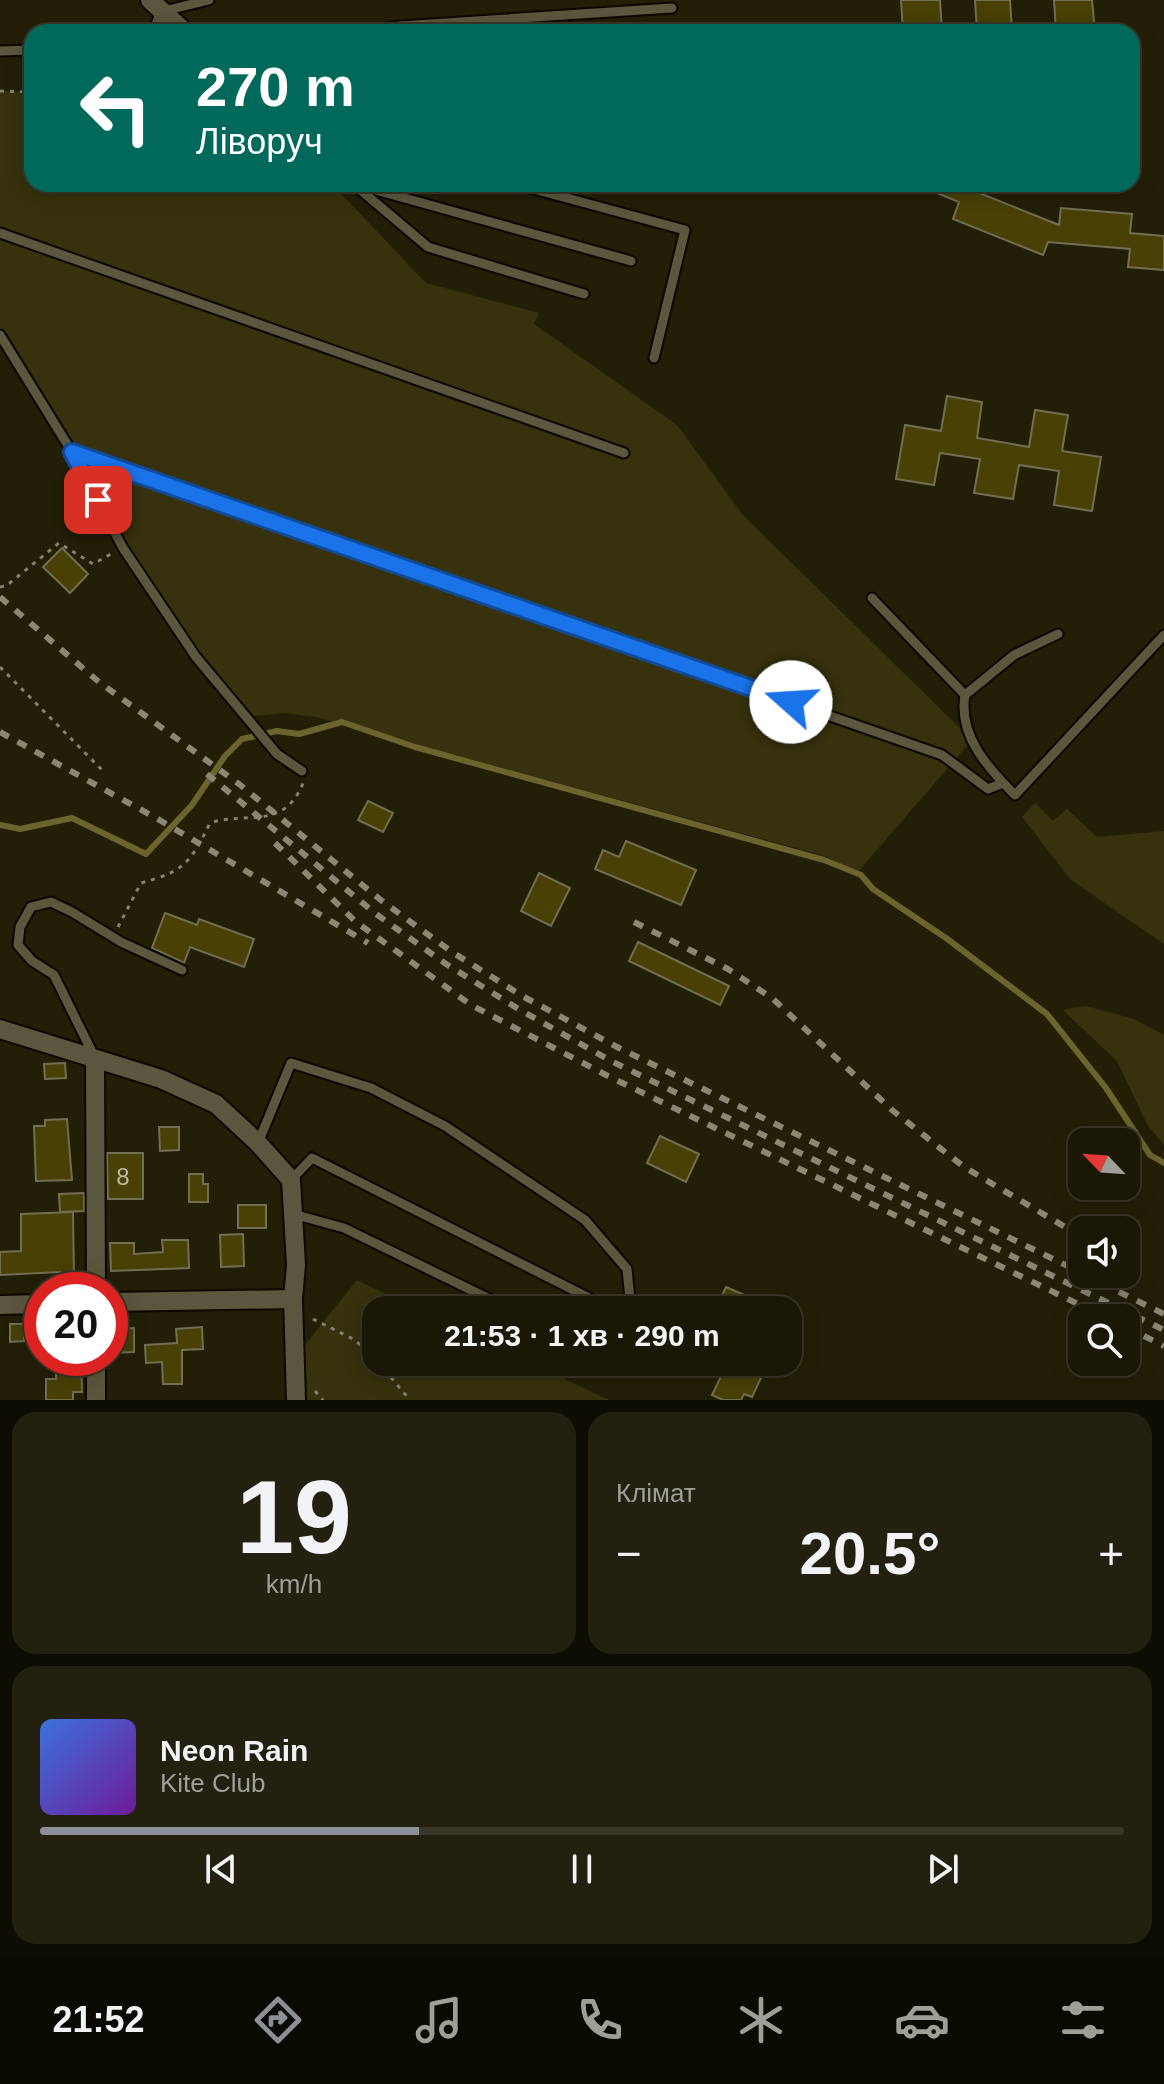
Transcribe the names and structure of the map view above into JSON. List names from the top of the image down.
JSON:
{
  "house_numbers": ["8"],
  "north": "top left",
  "page": {
    "turn": ["270 m", "Ліворуч"],
    "limit": "20",
    "trip": "21:53 · 1 хв · 290 m",
    "tile": [
      ["19", "km/h"],
      "Клімат"
    ],
    "heat": ["−", "20.5°", "+"],
    "song": ["Neon Rain", "Kite Club"],
    "tabs": "21:52"
  }
}
